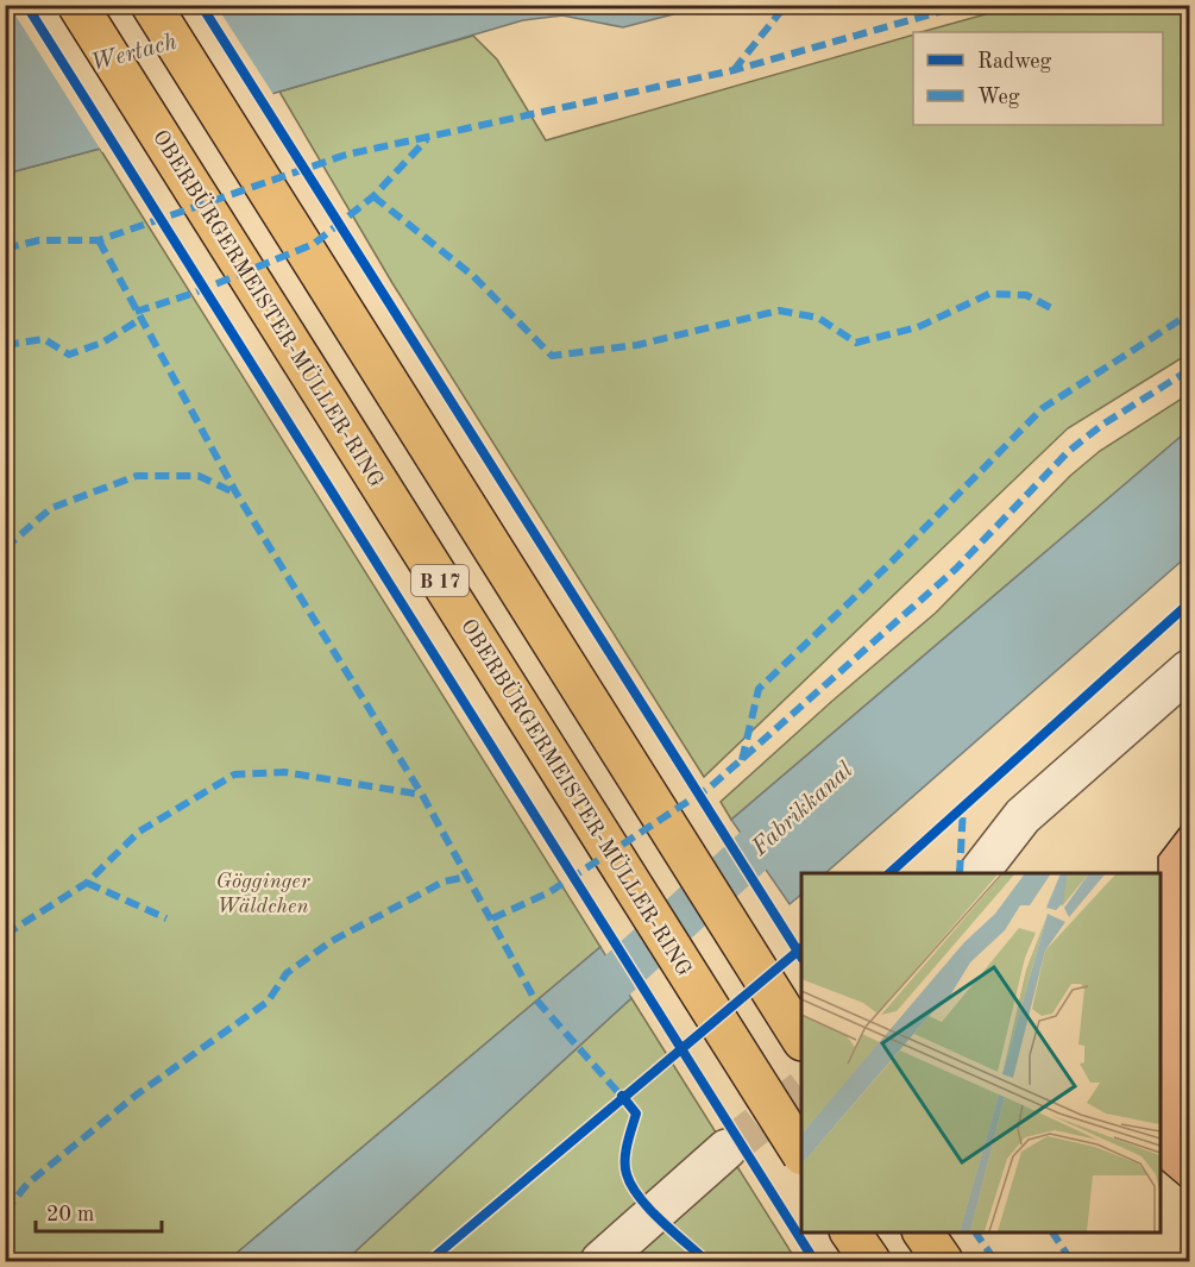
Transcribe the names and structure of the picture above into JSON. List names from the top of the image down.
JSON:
{
  "streets": {
    "highway": ["OBERBÜRGERMEISTER-MÜLLER-RING", "B 17"]
  },
  "water": ["Wertach", "Fabrikkanal"],
  "parks": ["Gögginger Wäldchen"],
  "legend": ["Radweg", "Weg"],
  "scale_bar": "20 m"
}
